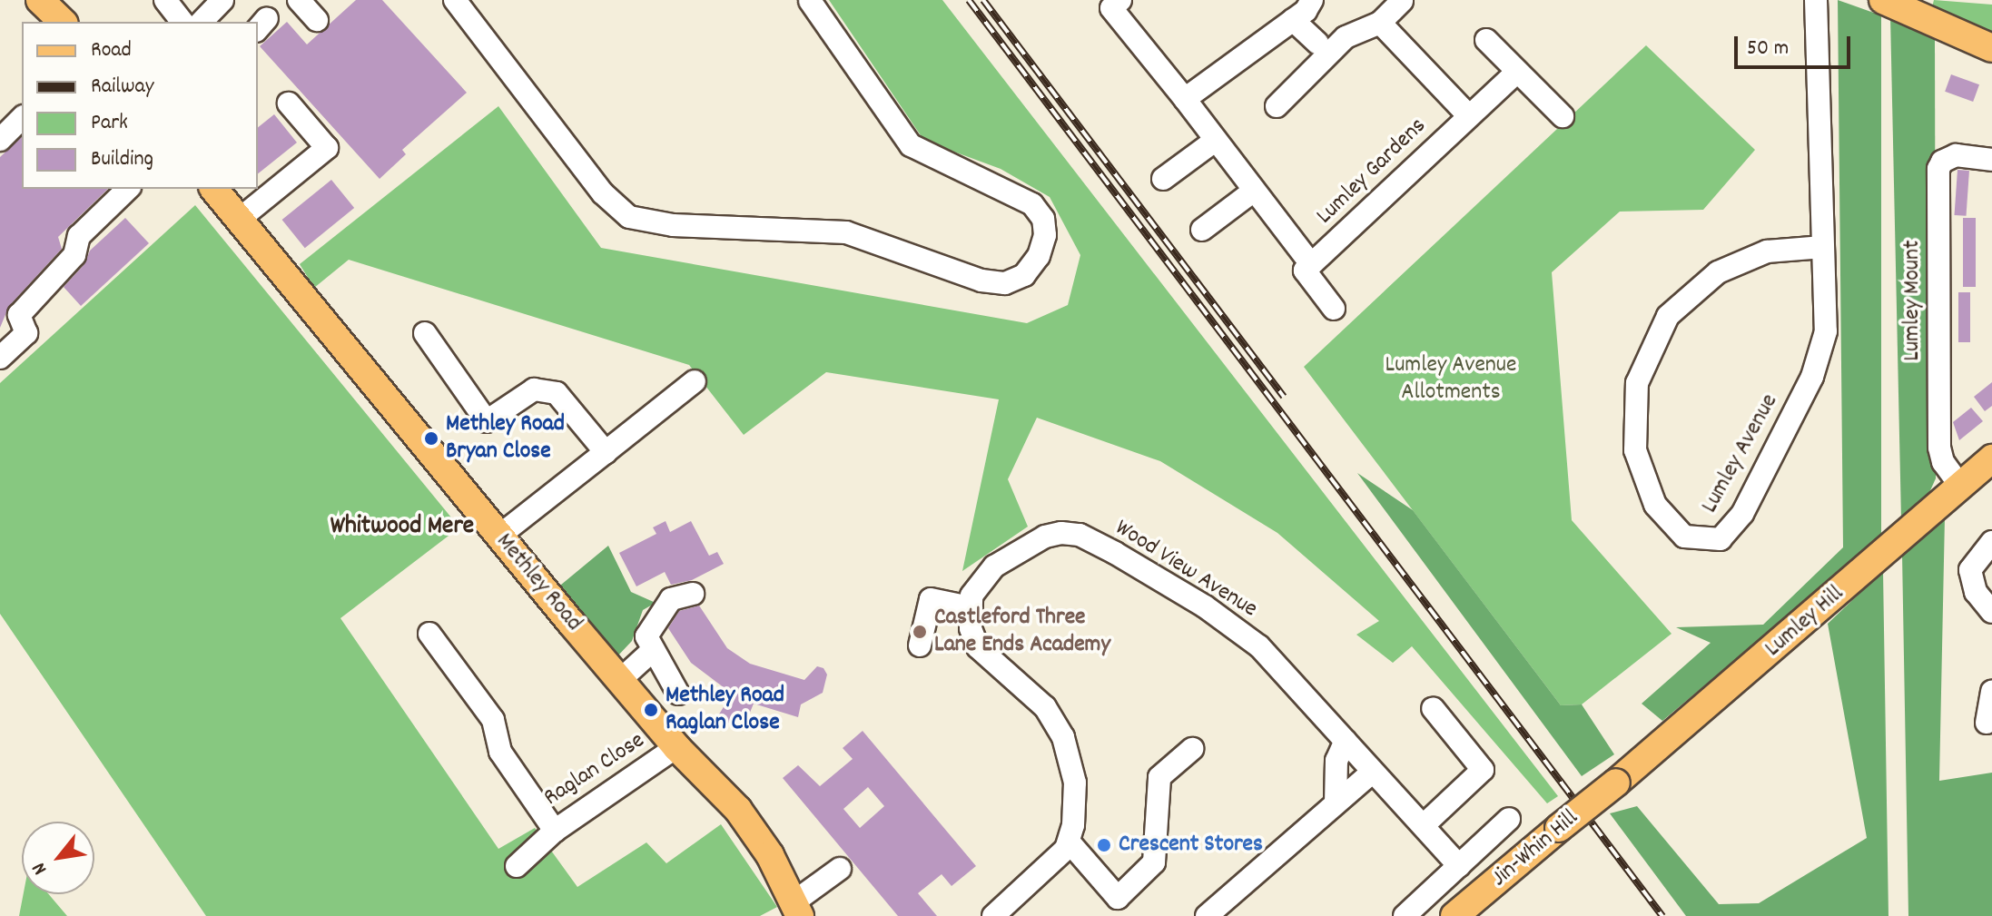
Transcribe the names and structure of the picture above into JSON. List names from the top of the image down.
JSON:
{
  "streets": {
    "main road": ["Methley Road", "Lumley Hill", "Jin-Whin Hill"],
    "street": [
      "Lumley Gardens",
      "Lumley Mount",
      "Lumley Avenue",
      "Wood View Avenue",
      "Raglan Close"
    ]
  },
  "crossings": [
    ["Lumley Mount", "Lumley Hill"],
    ["Methley Road", "Raglan Close"],
    ["Lumley Hill", "Jin-Whin Hill"]
  ],
  "districts": ["Whitwood Mere"],
  "parks": ["Lumley Avenue Allotments"],
  "places": [
    "Methley Road Bryan Close",
    "Castleford Three Lane Ends Academy",
    "Methley Road Raglan Close",
    "Crescent Stores"
  ],
  "legend": [
    "Road",
    "Railway",
    "Park",
    "Building"
  ],
  "scale_bar": "50 m",
  "north": "bottom left"
}
